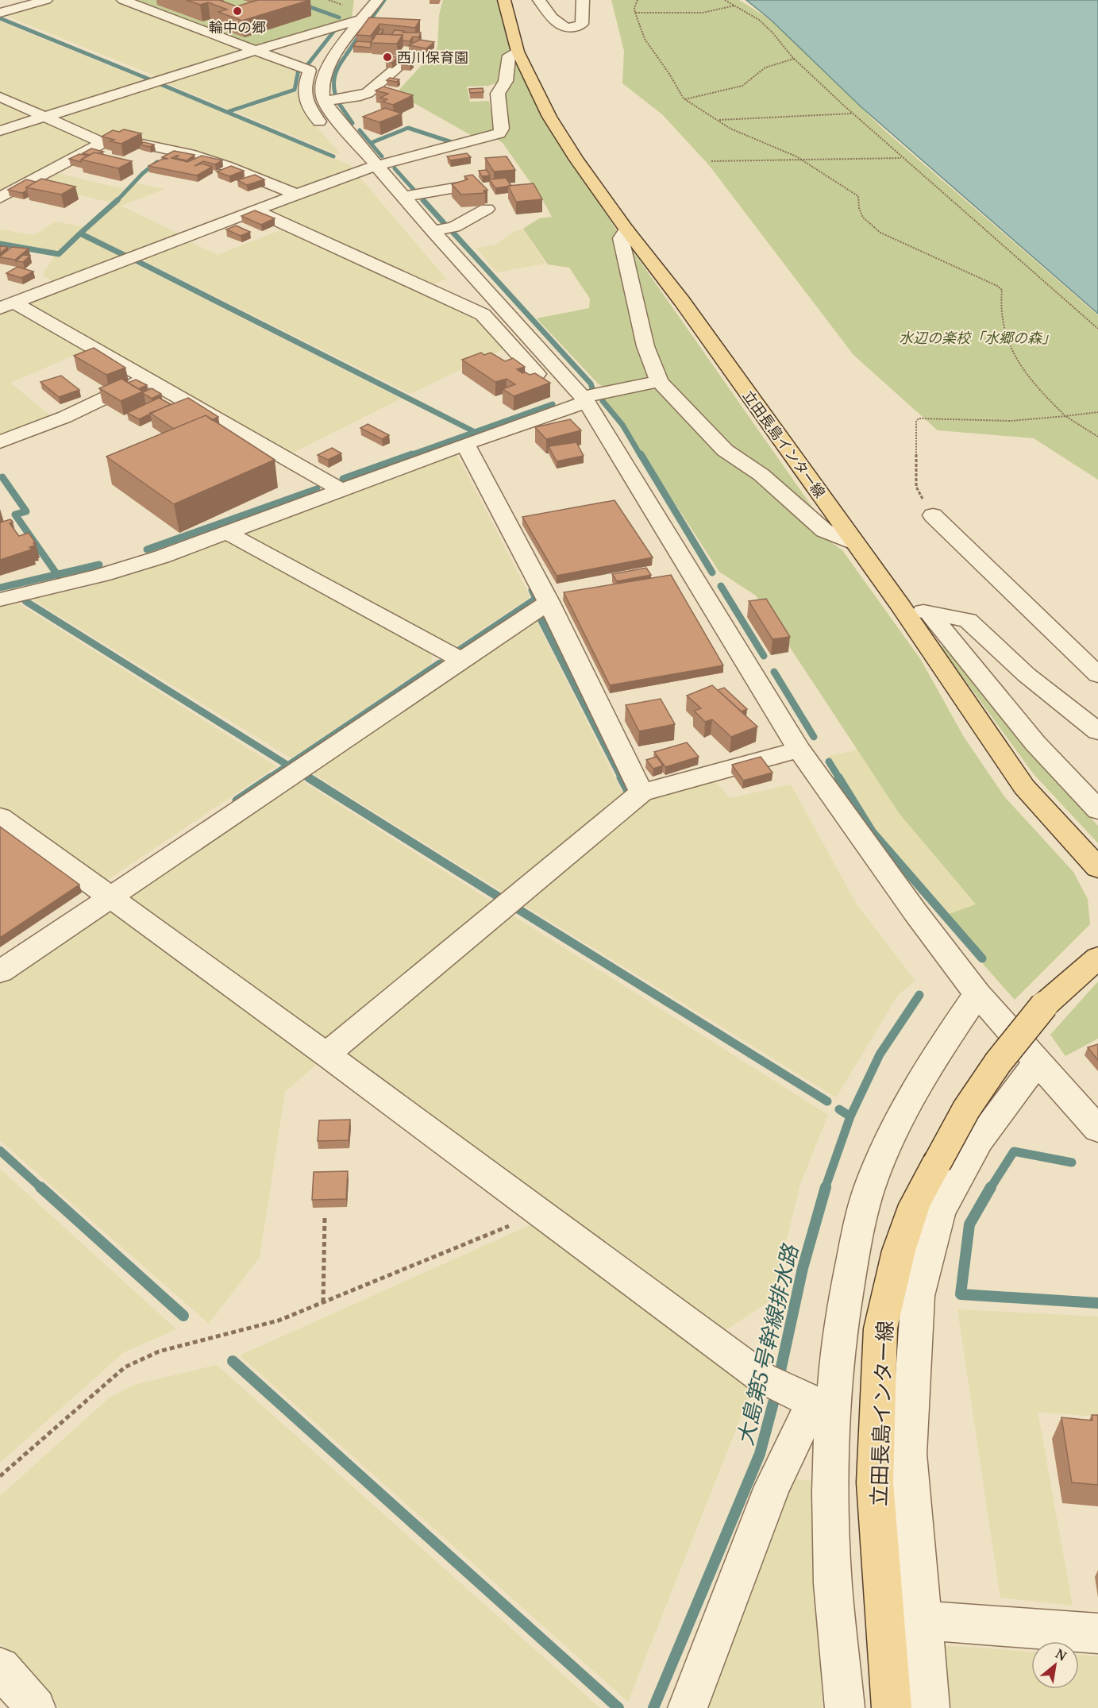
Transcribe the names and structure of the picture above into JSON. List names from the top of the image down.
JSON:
{
  "streets": {
    "main road": ["立田長島インター線"]
  },
  "water": ["大島第5号幹線排水路"],
  "parks": ["水辺の楽校「水郷の森」"],
  "places": ["輪中の郷", "西川保育園"],
  "north": "top right"
}
